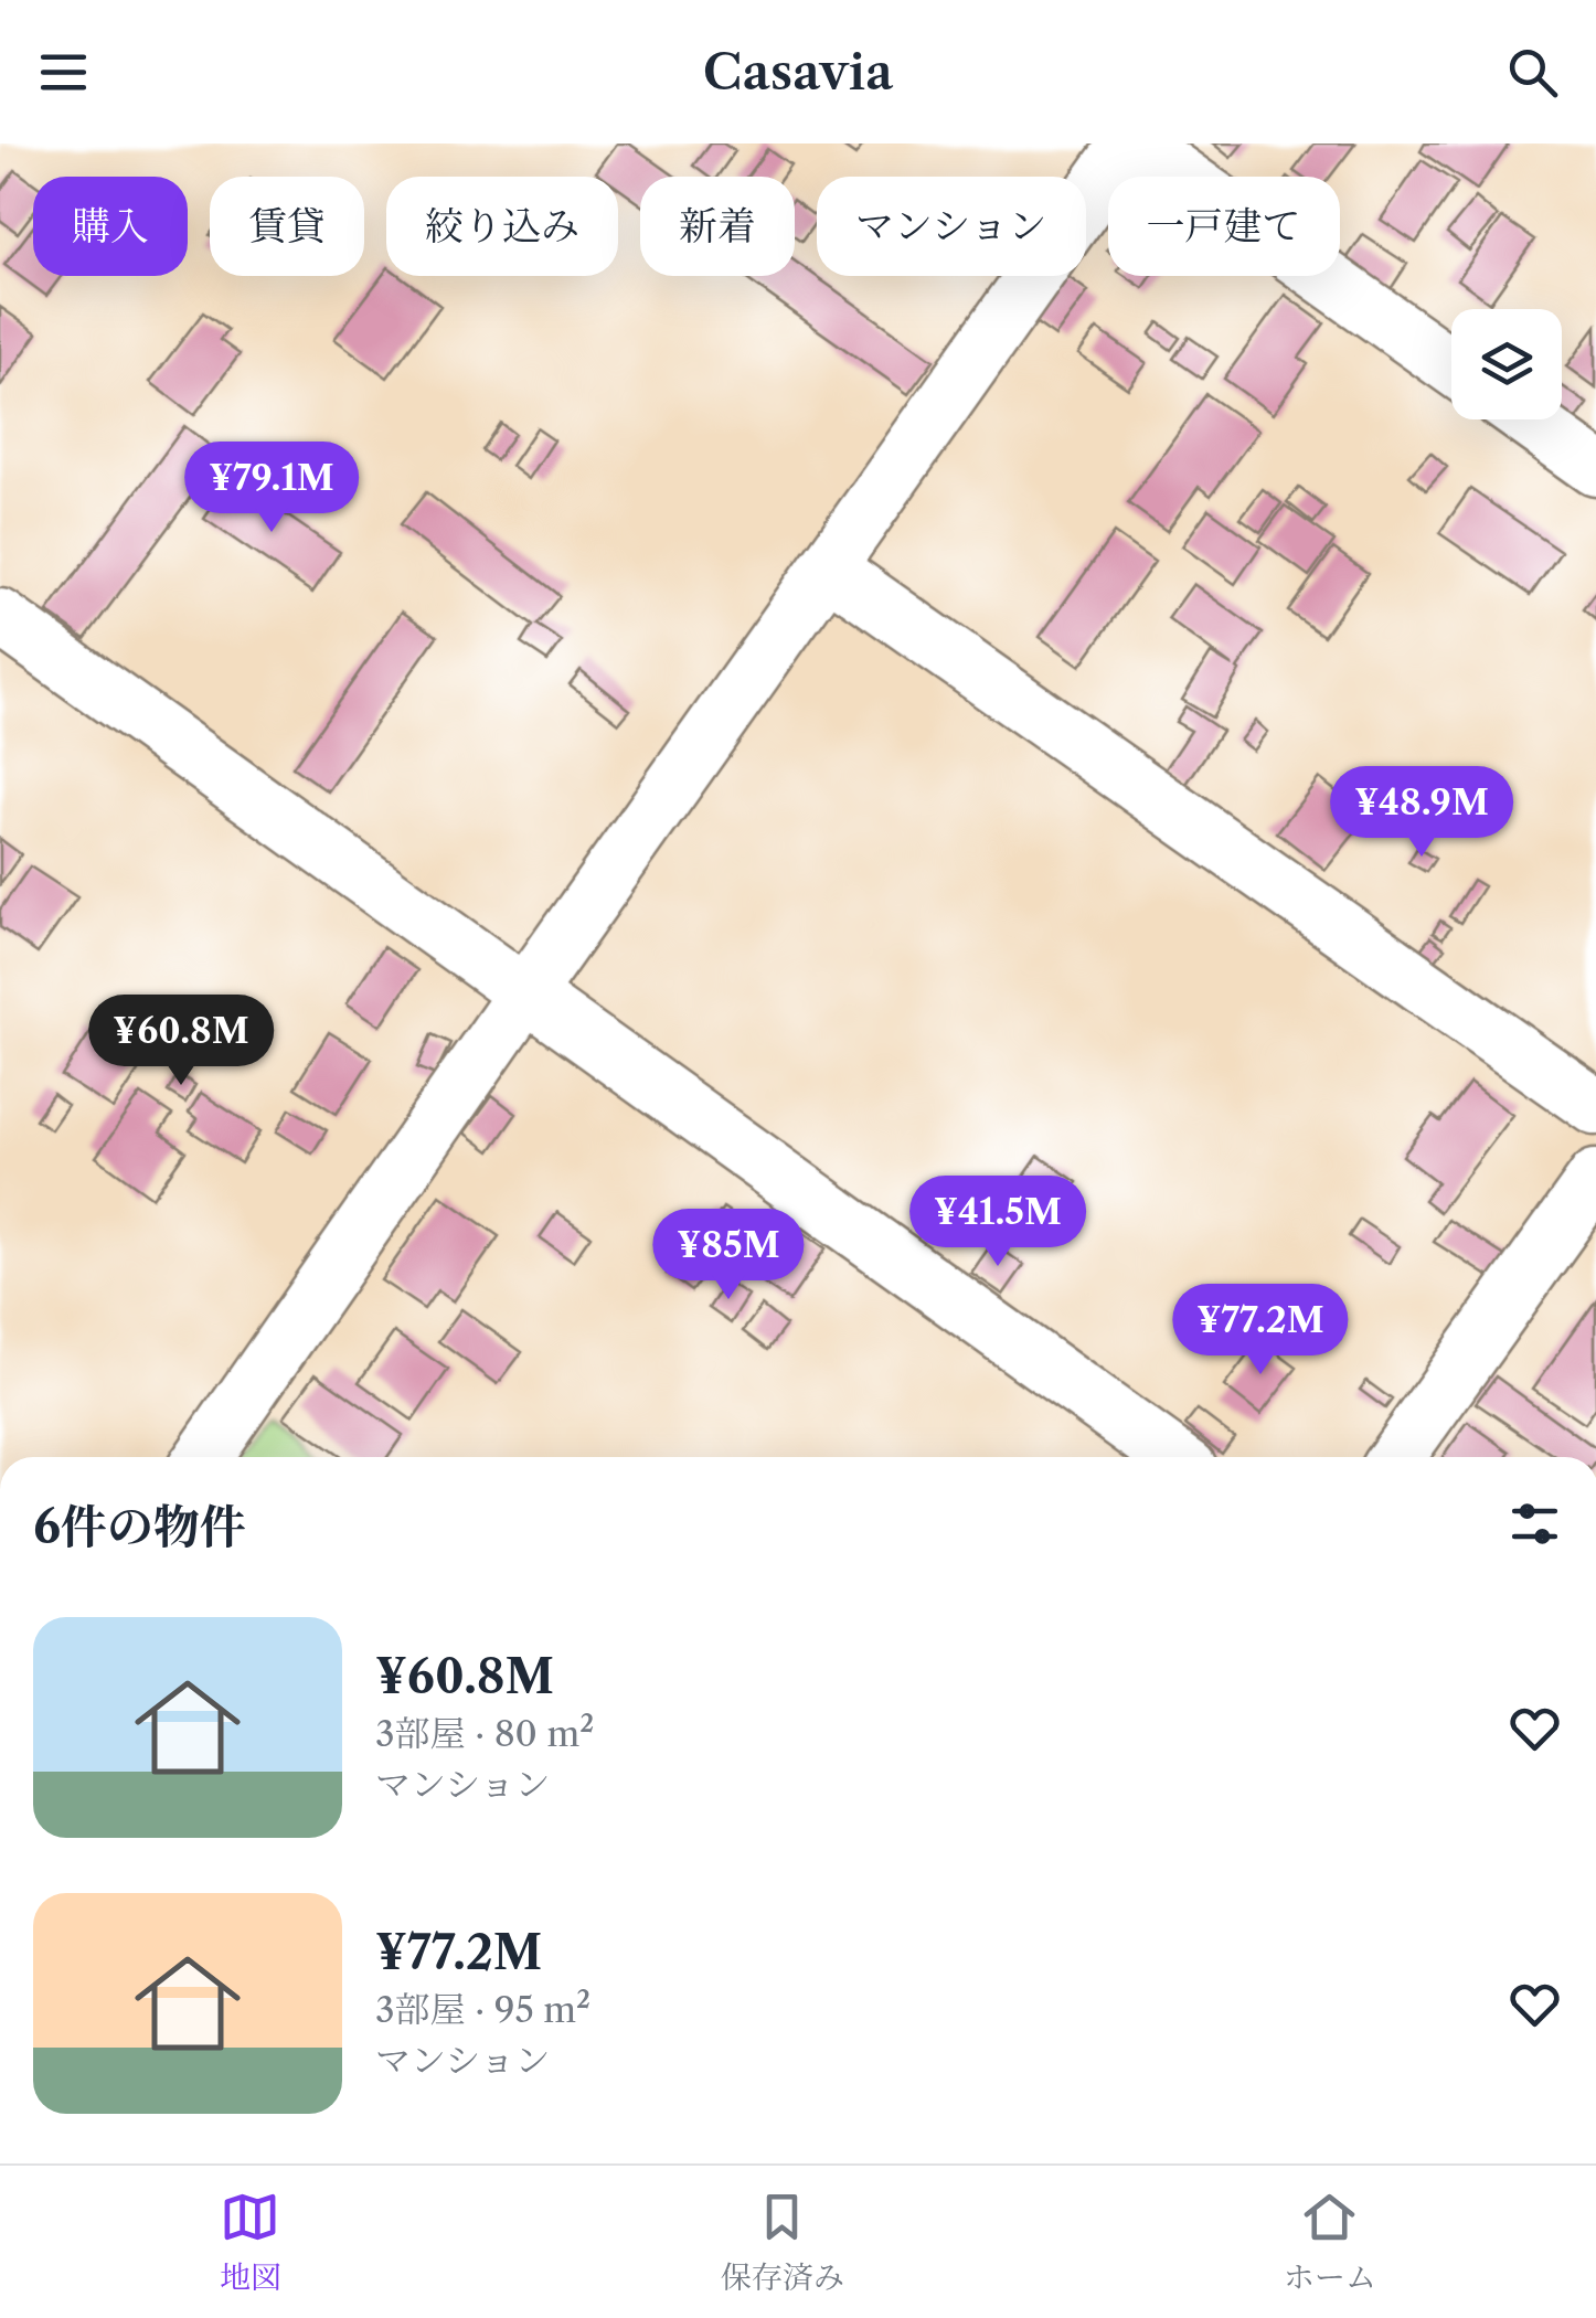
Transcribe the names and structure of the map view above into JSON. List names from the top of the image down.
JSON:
{
  "page": {
    "header": "Casavia",
    "chip": [
      "購入",
      "賃貸",
      "絞り込み",
      "新着",
      "マンション",
      "一戸建て"
    ],
    "price": [
      "¥79.1M",
      "¥48.9M",
      "¥60.8M",
      "¥41.5M",
      "¥85M",
      "¥77.2M"
    ],
    "heading": "6件の物件",
    "list": [
      {
        "name": "¥60.8M",
        "note": "3部屋 · 80 m² · マンション"
      },
      {
        "name": "¥77.2M",
        "note": "3部屋 · 95 m² · マンション"
      }
    ],
    "tabs": ["地図", "保存済み", "ホーム"]
  }
}
